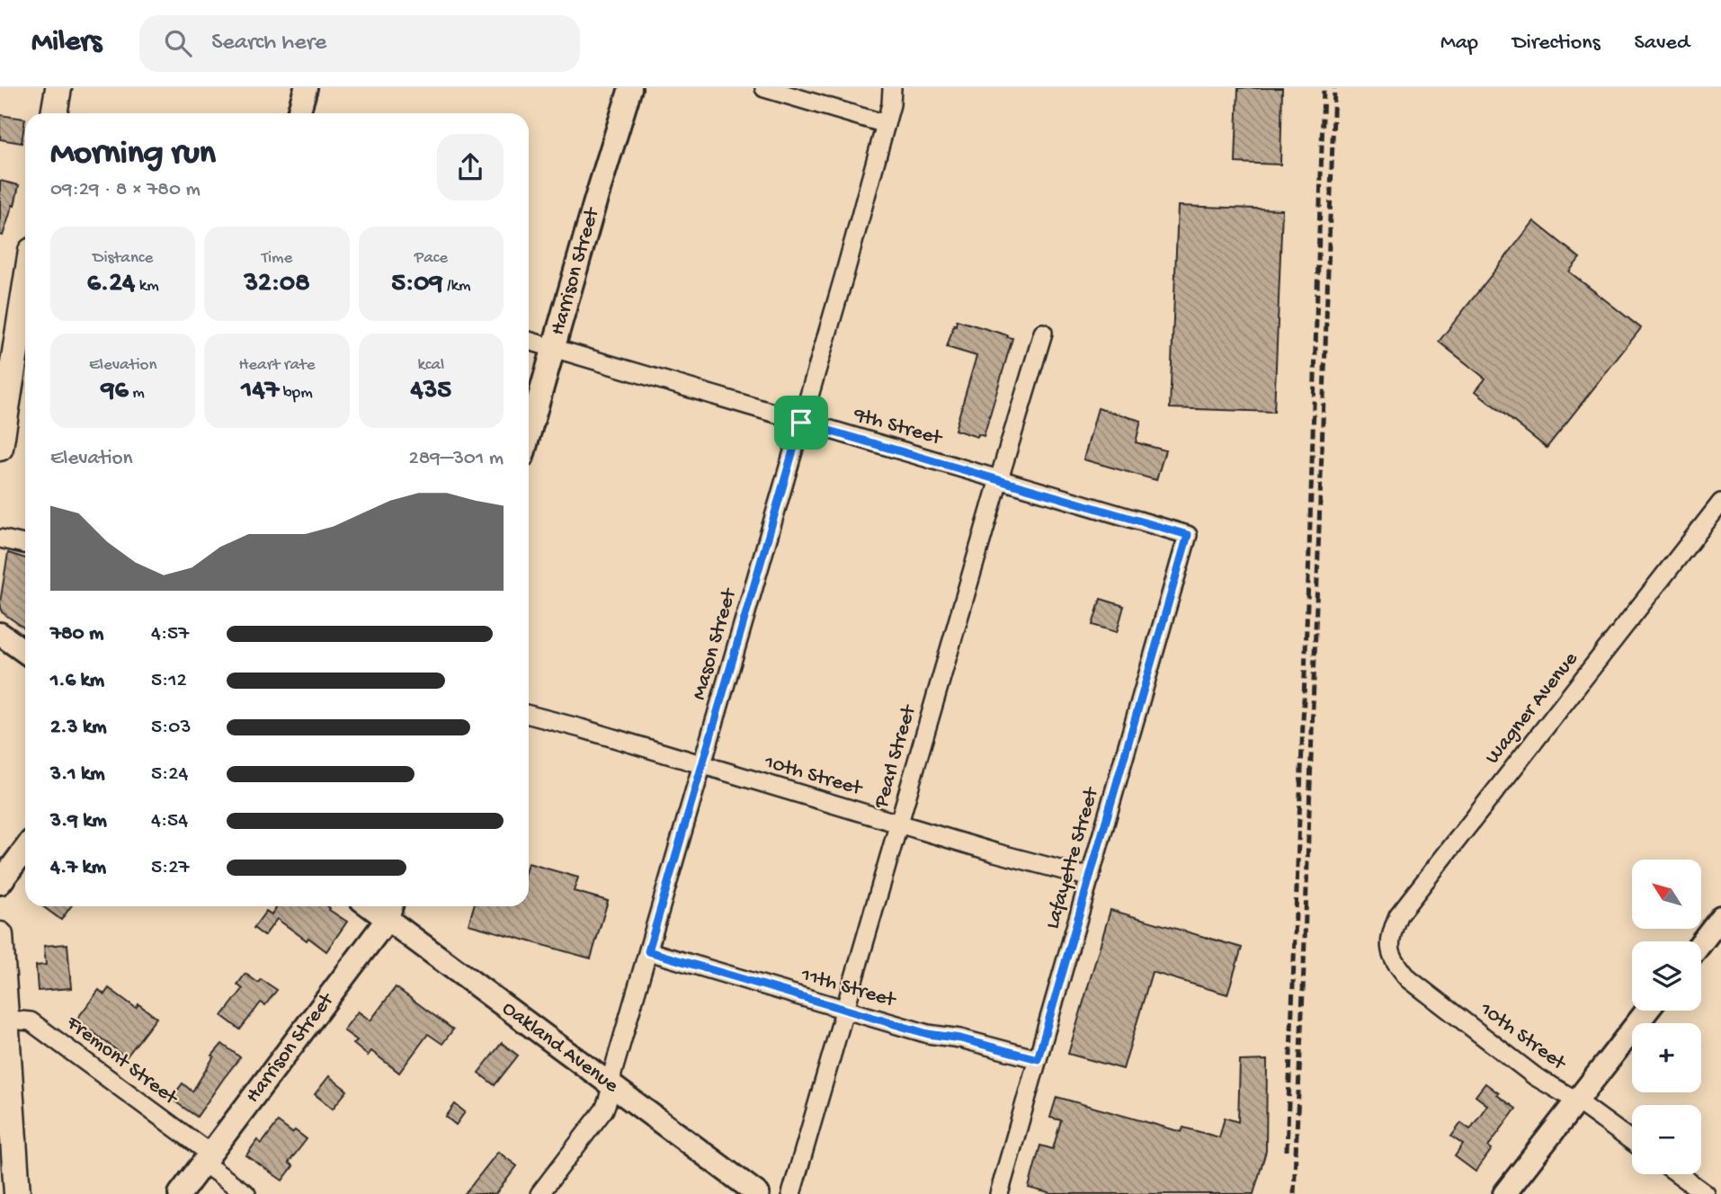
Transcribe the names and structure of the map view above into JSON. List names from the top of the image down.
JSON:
{
  "streets": {
    "street": [
      "Harrison Street",
      "9th Street",
      "Mason Street",
      "Wagner Avenue",
      "Pearl Street",
      "10th Street",
      "Lafayette Street",
      "11th Street",
      "Oakland Avenue",
      "Fremont Street"
    ]
  },
  "crossings": [
    ["Harrison Street", "9th Street"],
    ["Harrison Street", "Oakland Avenue"],
    ["Harrison Street", "Fremont Street"],
    ["9th Street", "Mason Street"],
    ["9th Street", "Pearl Street"],
    ["9th Street", "Lafayette Street"],
    ["Mason Street", "10th Street"],
    ["Mason Street", "11th Street"],
    ["Mason Street", "Oakland Avenue"],
    ["Wagner Avenue", "10th Street"],
    ["Pearl Street", "10th Street"],
    ["Pearl Street", "11th Street"],
    ["10th Street", "Lafayette Street"],
    ["Lafayette Street", "11th Street"]
  ],
  "north": "top left",
  "page": {
    "header": "Milers",
    "search": "Search here",
    "nav": ["Map", "Directions", "Saved"],
    "heading": ["Morning run", "09:29 · 8 × 780 m"],
    "stats": [
      ["Distance", "6.24 km"],
      ["Time", "32:08"],
      ["Pace", "5:09 /km"],
      ["Elevation", "96 m"],
      ["Heart rate", "147 bpm"],
      ["kcal", "435"]
    ],
    "chart": ["Elevation", "289–301 m"],
    "list": [
      {
        "name": "780 m",
        "note": "4:57"
      },
      {
        "name": "1.6 km",
        "note": "5:12"
      },
      {
        "name": "2.3 km",
        "note": "5:03"
      },
      {
        "name": "3.1 km",
        "note": "5:24"
      },
      {
        "name": "3.9 km",
        "note": "4:54"
      },
      {
        "name": "4.7 km",
        "note": "5:27"
      }
    ],
    "map_buttons": ["+", "−"]
  }
}
